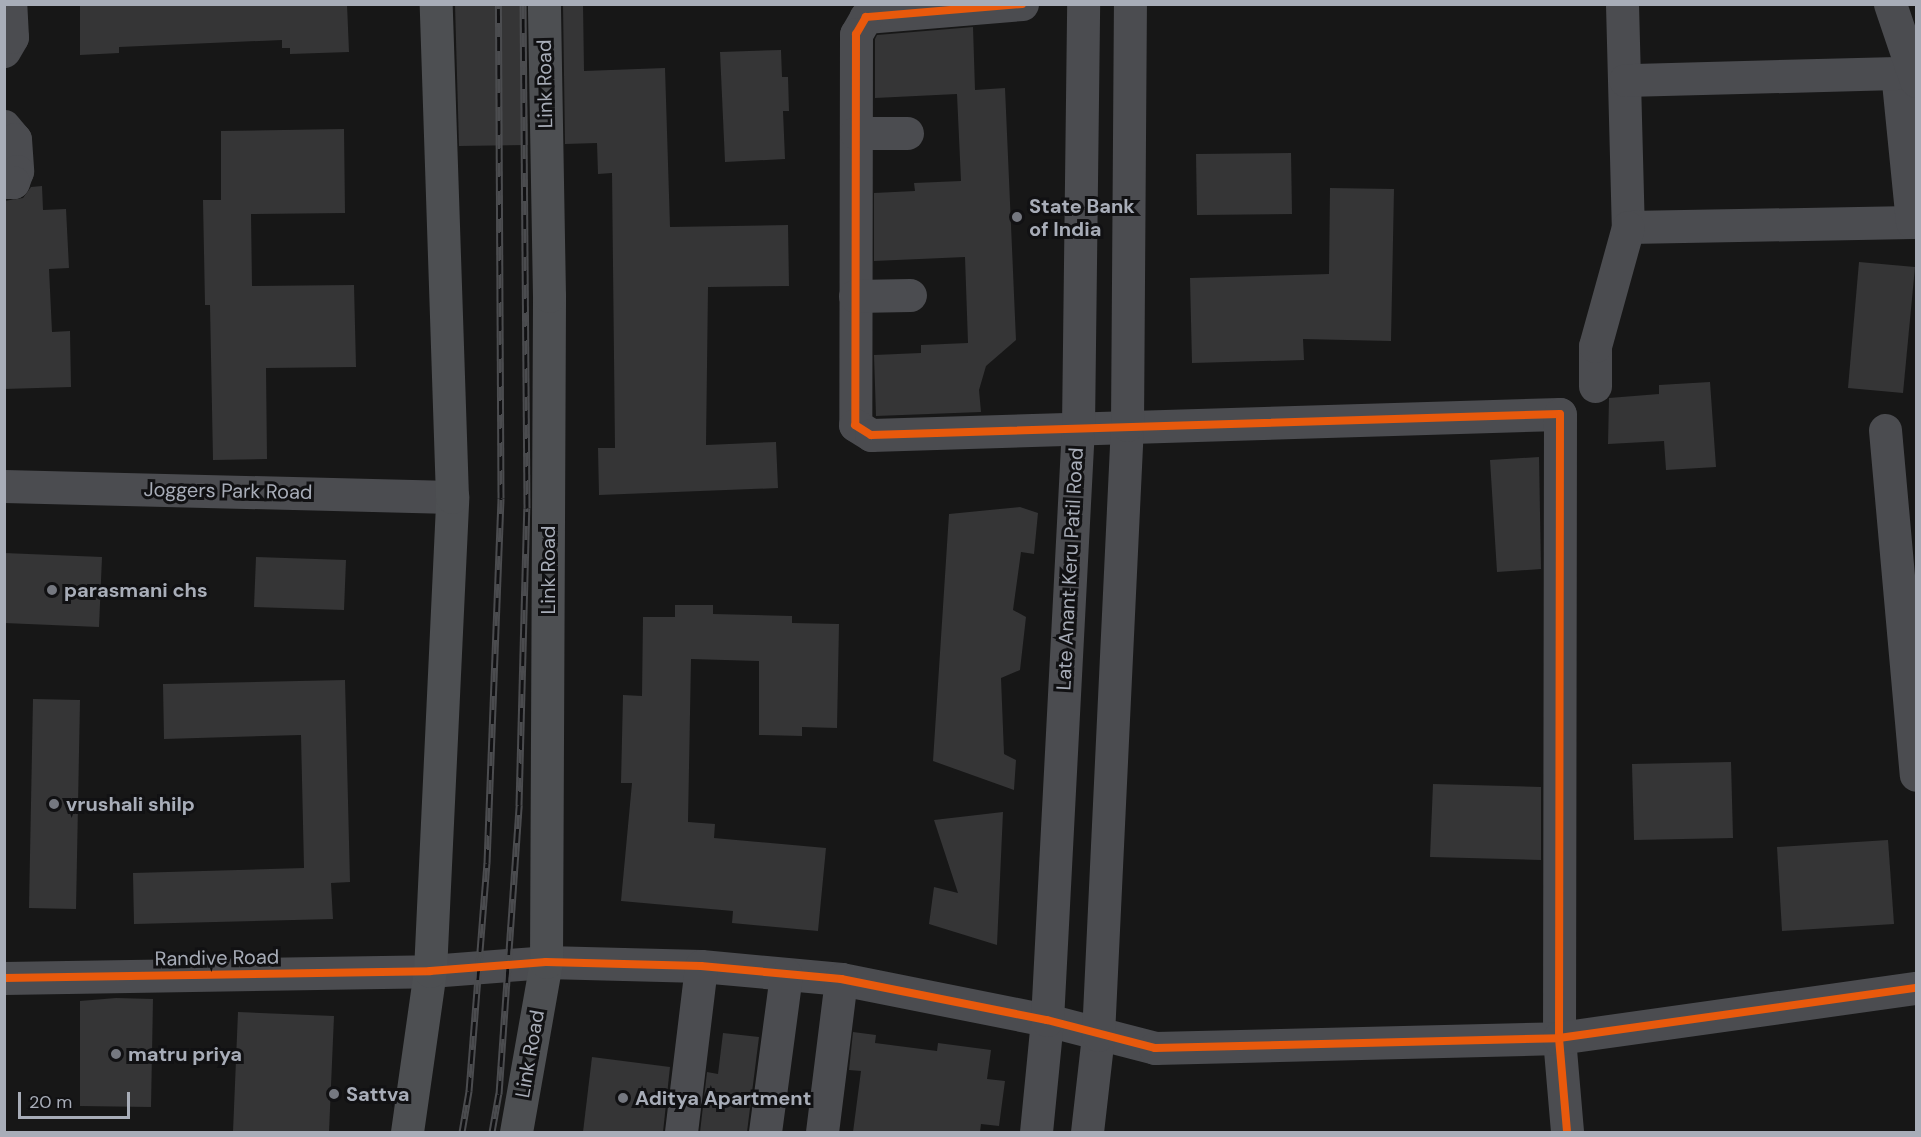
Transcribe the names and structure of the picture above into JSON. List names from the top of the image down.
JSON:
{
  "streets": {
    "main road": ["Link Road"],
    "street": ["Joggers Park Road", "Late Anant Keru Patil Road", "Randive Road"]
  },
  "crossings": [
    ["Link Road", "Randive Road"],
    ["Late Anant Keru Patil Road", "Randive Road"]
  ],
  "places": [
    "State Bank of India",
    "parasmani chs",
    "vrushali shilp",
    "matru priya",
    "Sattva",
    "Aditya Apartment"
  ],
  "scale_bar": "20 m"
}
